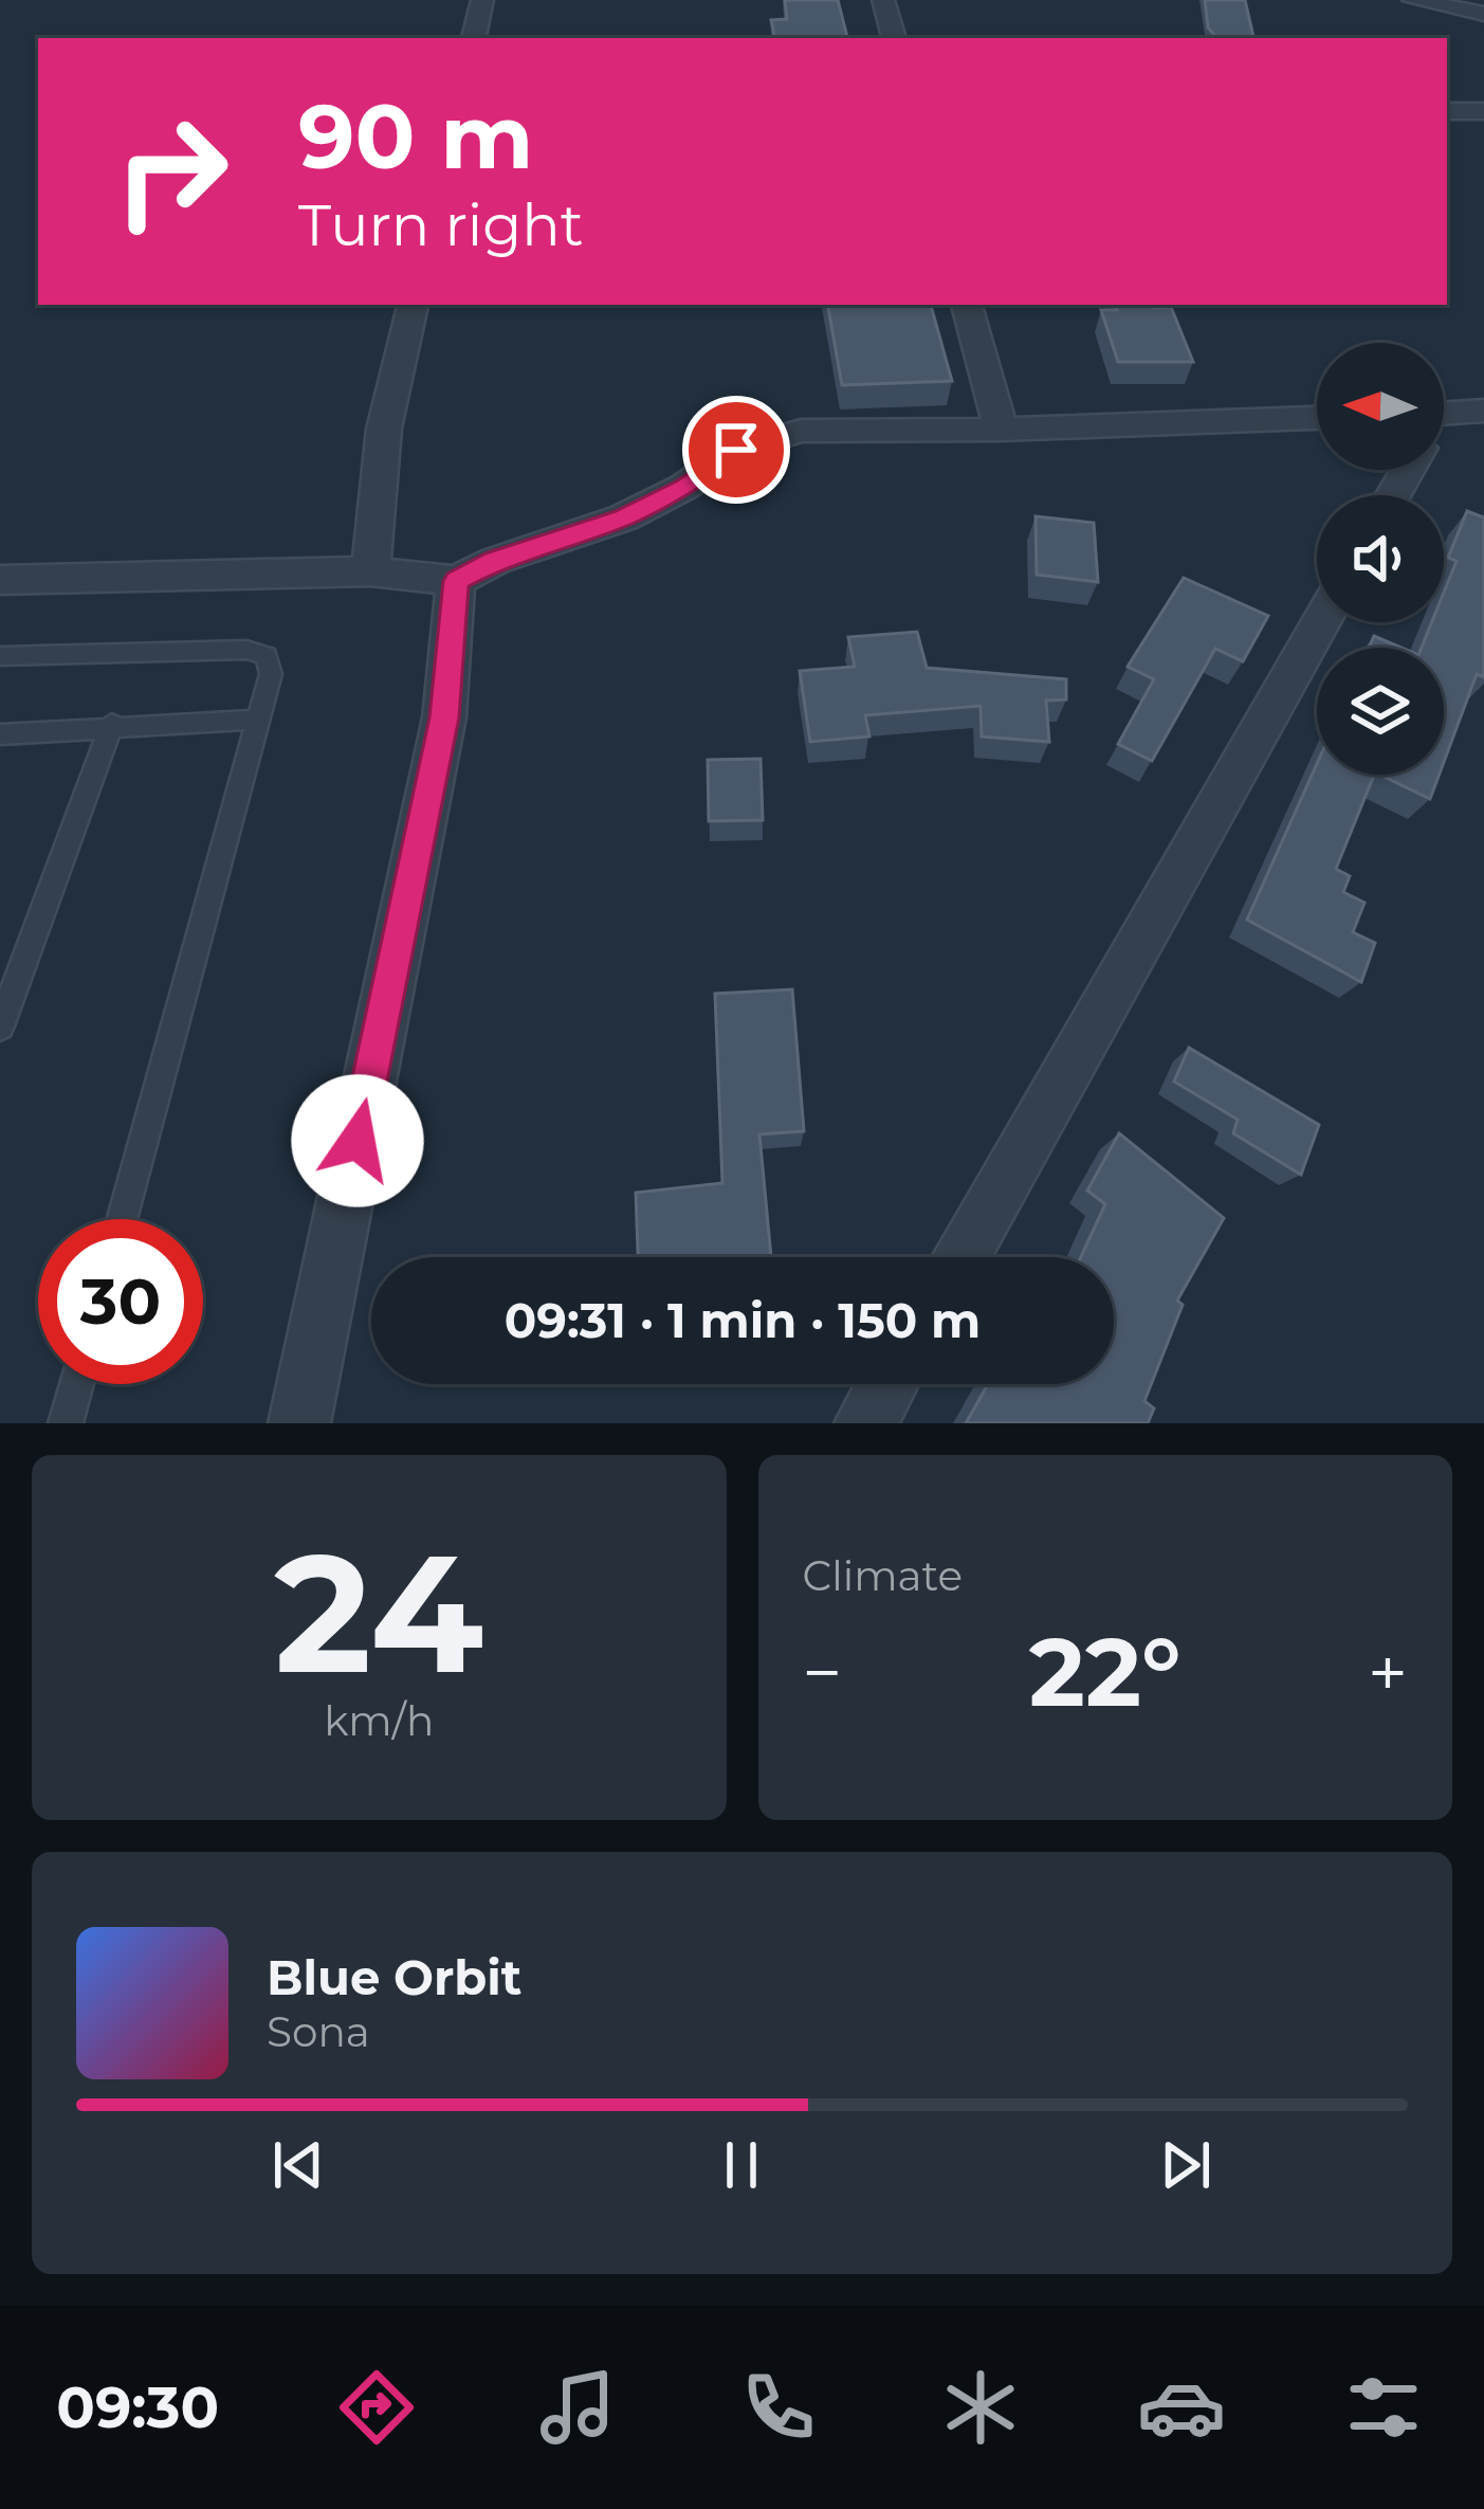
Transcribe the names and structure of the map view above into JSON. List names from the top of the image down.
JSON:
{
  "north": "left",
  "page": {
    "turn": ["90 m", "Turn right"],
    "limit": "30",
    "trip": "09:31 · 1 min · 150 m",
    "tile": [
      ["24", "km/h"],
      "Climate"
    ],
    "heat": ["−", "22°", "+"],
    "song": ["Blue Orbit", "Sona"],
    "tabs": "09:30"
  }
}
